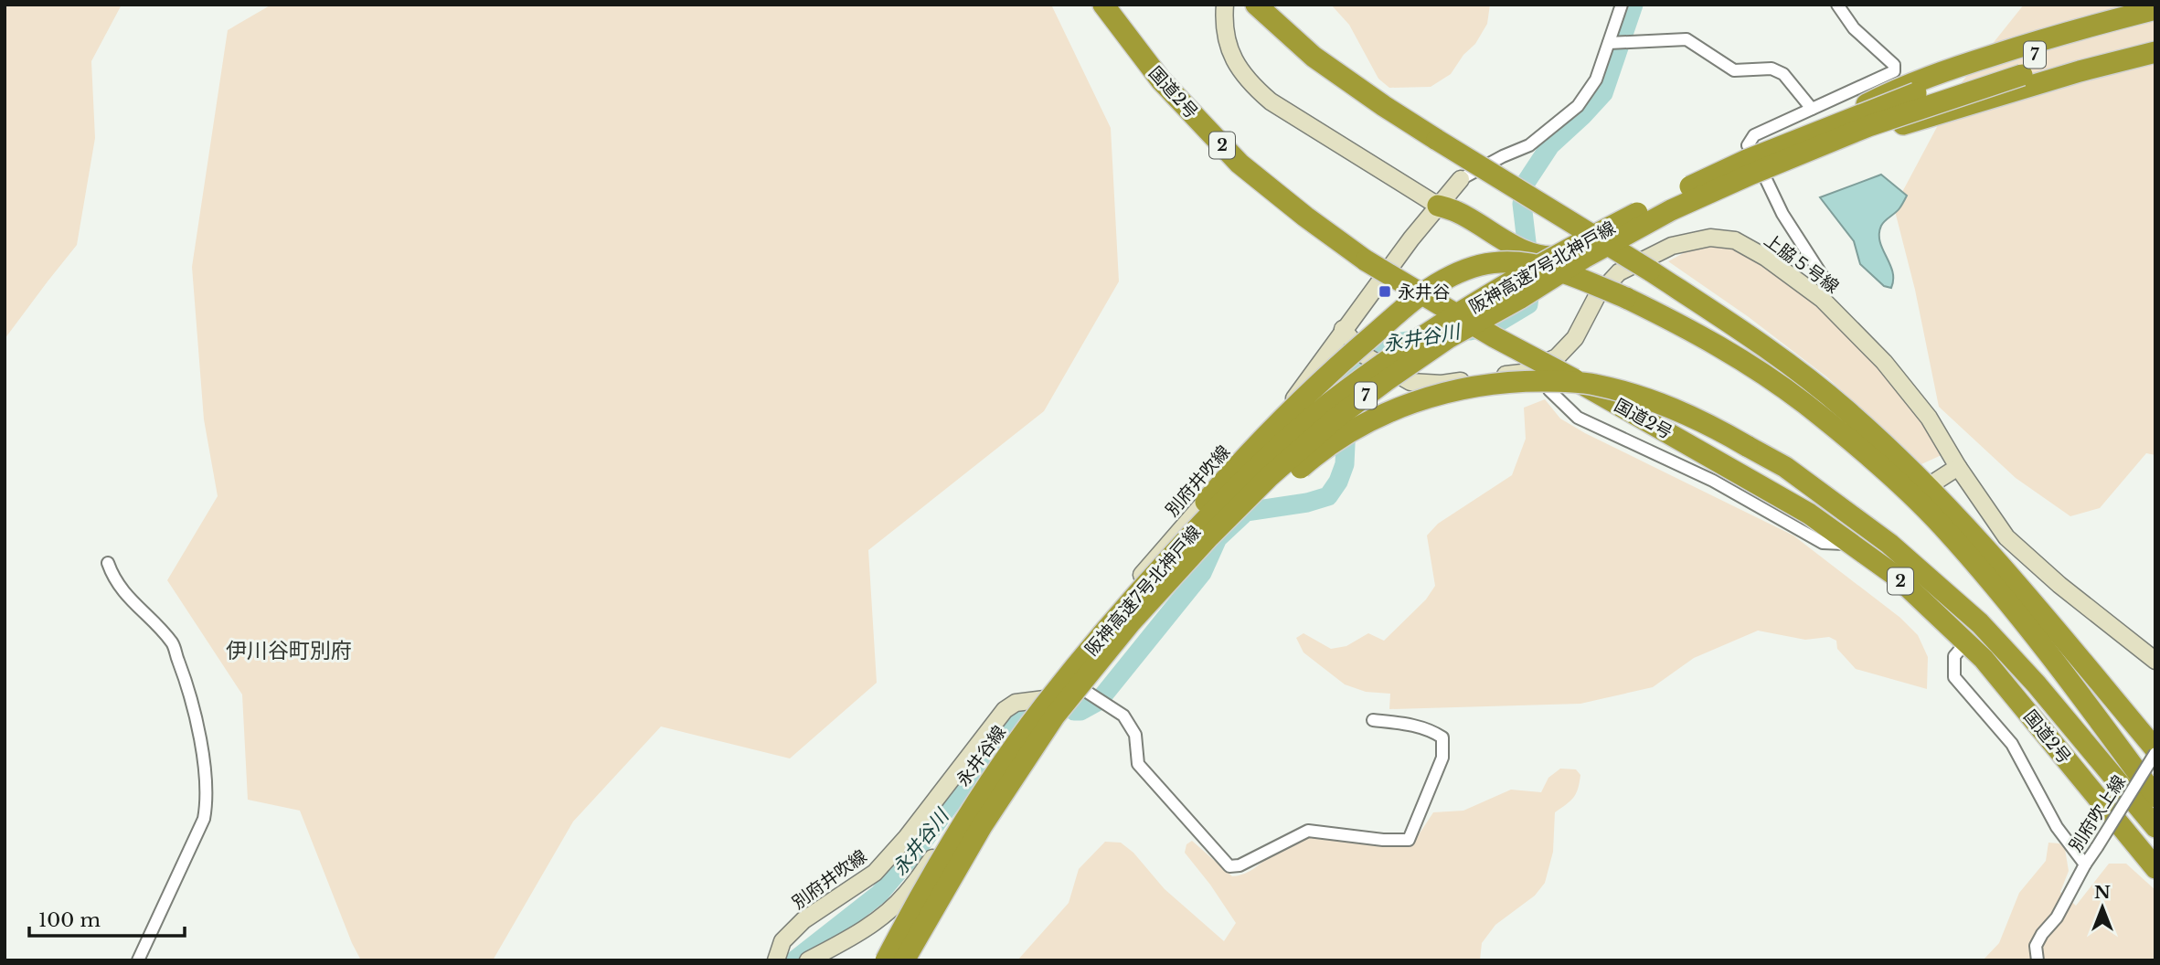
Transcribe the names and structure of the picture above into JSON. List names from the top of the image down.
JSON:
{
  "streets": {
    "highway": [
      "7",
      "国道2号",
      "2",
      "阪神高速7号北神戸線"
    ],
    "street": [
      "上脇５号線",
      "別府井吹線",
      "永井谷線",
      "別府吹上線"
    ]
  },
  "crossings": [
    ["上脇５号線", "別府井吹線"],
    ["別府井吹線", "永井谷線"]
  ],
  "districts": ["伊川谷町別府"],
  "water": ["永井谷川"],
  "places": {
    "transit": ["永井谷"]
  },
  "scale_bar": "100 m",
  "north": "top"
}
